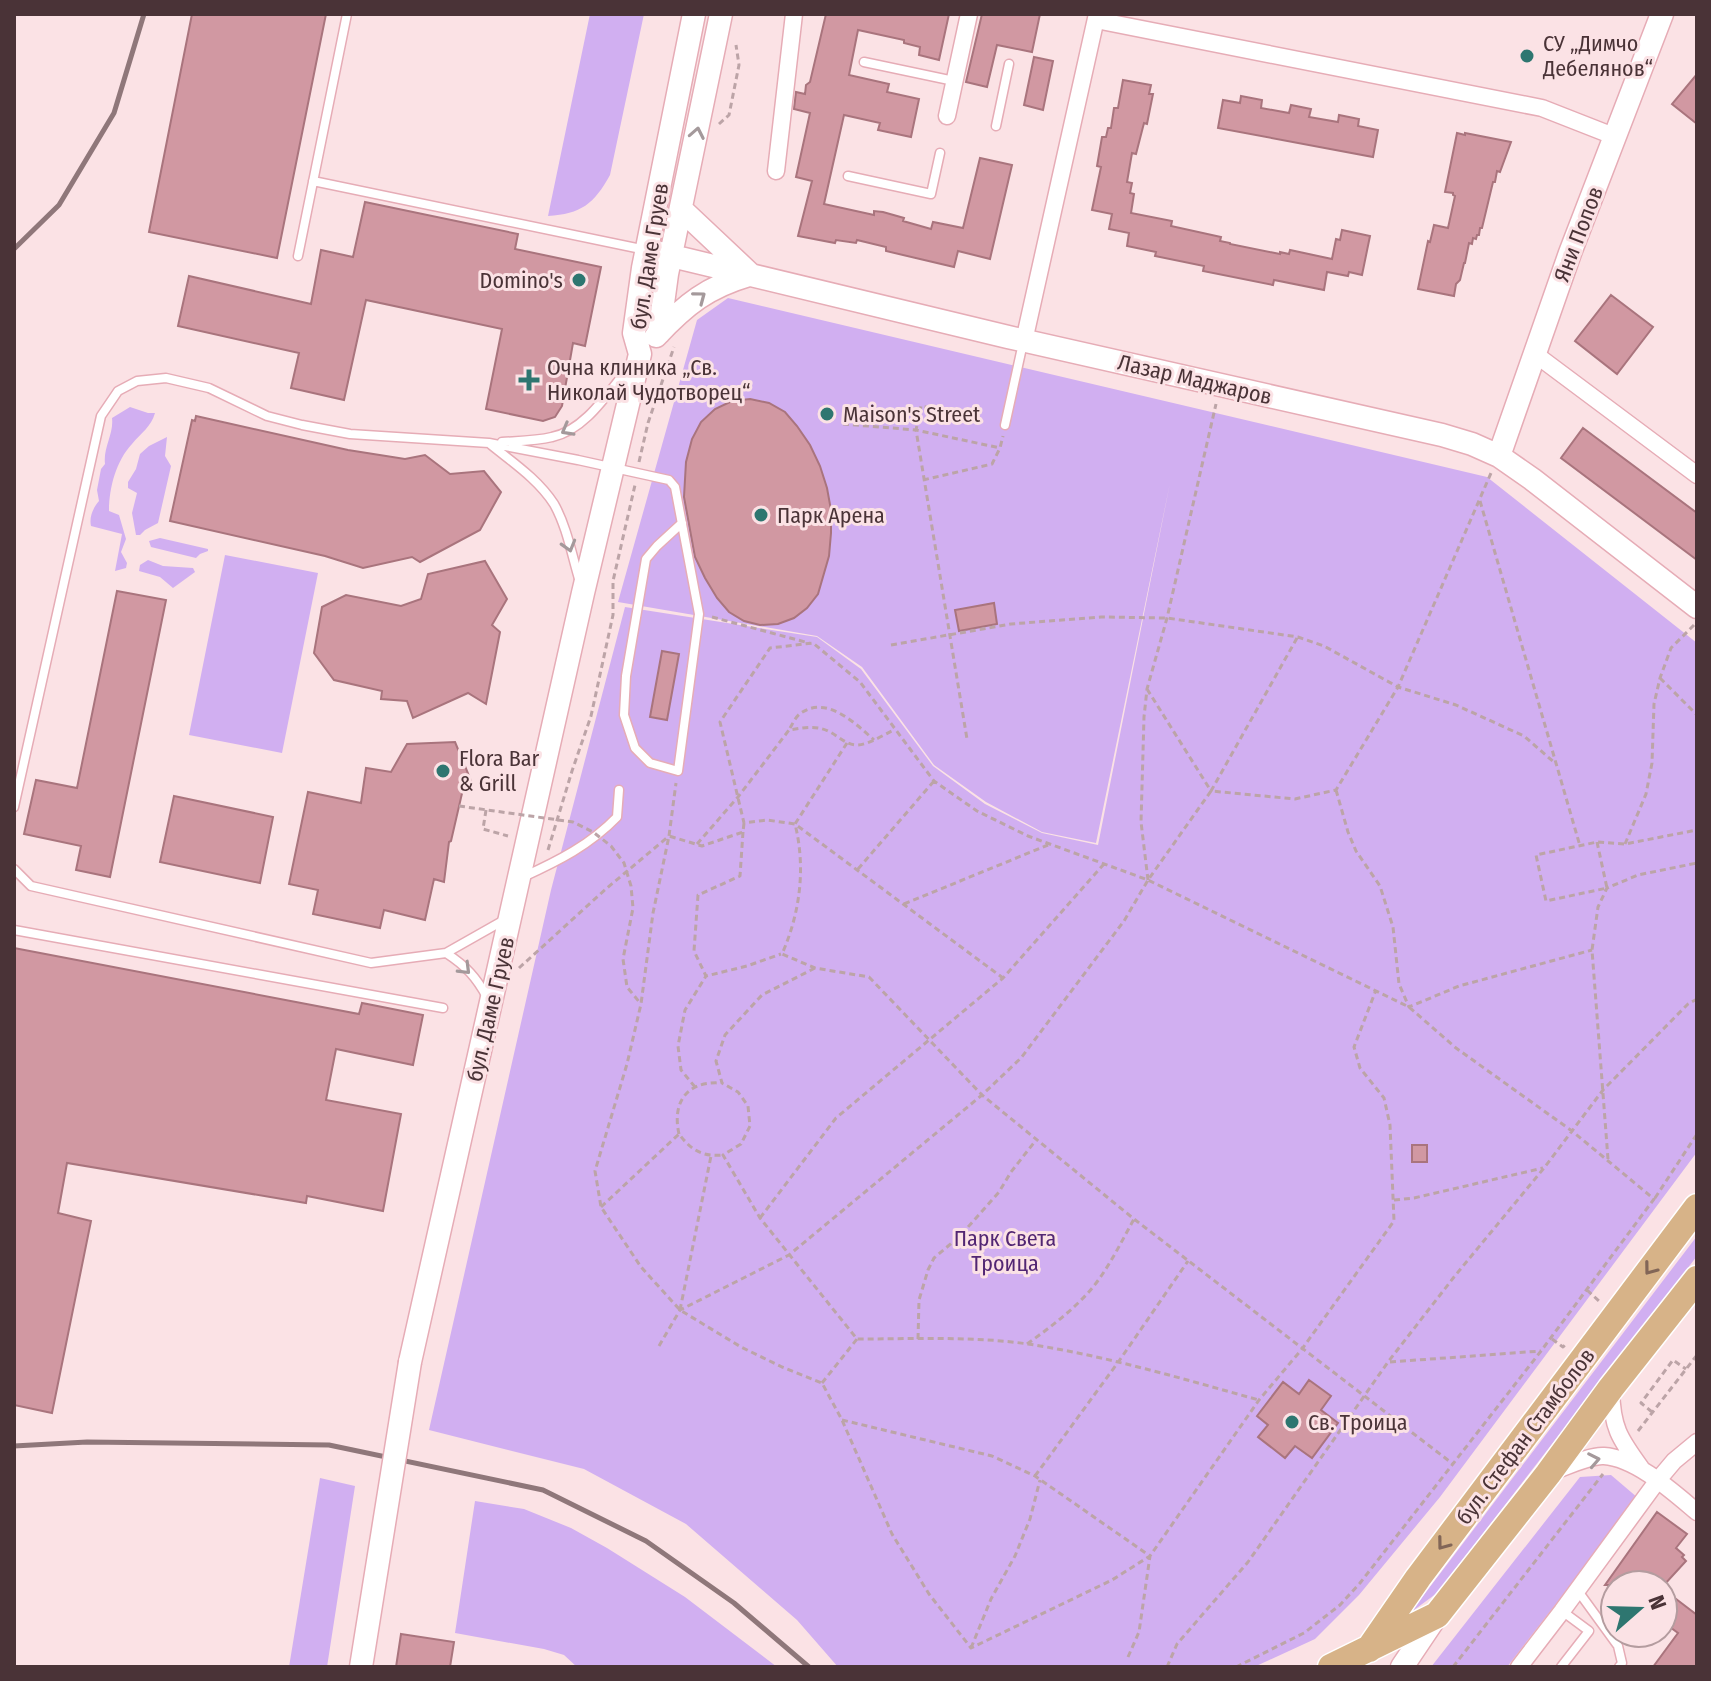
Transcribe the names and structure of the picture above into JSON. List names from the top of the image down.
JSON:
{
  "streets": {
    "main road": [
      "Яни Попов",
      "бул. Даме Груев",
      "Лазар Маджаров",
      "бул. Стефан Стамболов"
    ]
  },
  "crossings": [
    ["Яни Попов", "Лазар Маджаров"],
    ["бул. Даме Груев", "Лазар Маджаров"]
  ],
  "parks": ["Парк Света Троица"],
  "places": {
    "other": [
      "СУ „Димчо Дебелянов“",
      "Domino's",
      "Maison's Street",
      "Парк Арена",
      "Flora Bar & Grill",
      "Св. Троица"
    ],
    "health": ["Oчна клиника „Св. Николай Чудотворец“"]
  },
  "north": "right"
}
